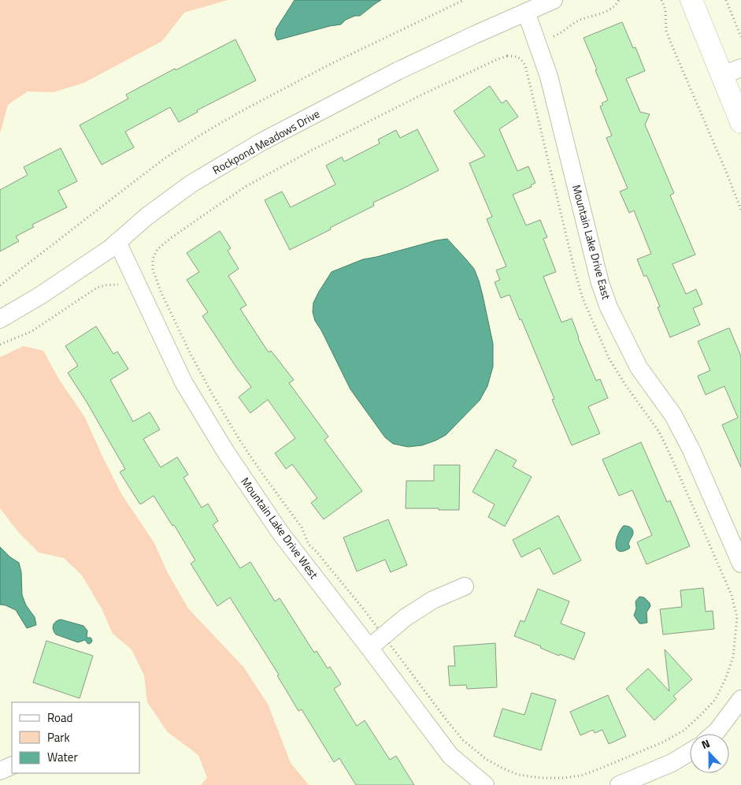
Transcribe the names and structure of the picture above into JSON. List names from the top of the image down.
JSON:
{
  "streets": {
    "street": ["Rockpond Meadows Drive", "Mountain Lake Drive East", "Mountain Lake Drive West"]
  },
  "crossings": [
    ["Rockpond Meadows Drive", "Mountain Lake Drive East"],
    ["Rockpond Meadows Drive", "Mountain Lake Drive West"]
  ],
  "legend": ["Road", "Park", "Water"],
  "north": "top"
}
